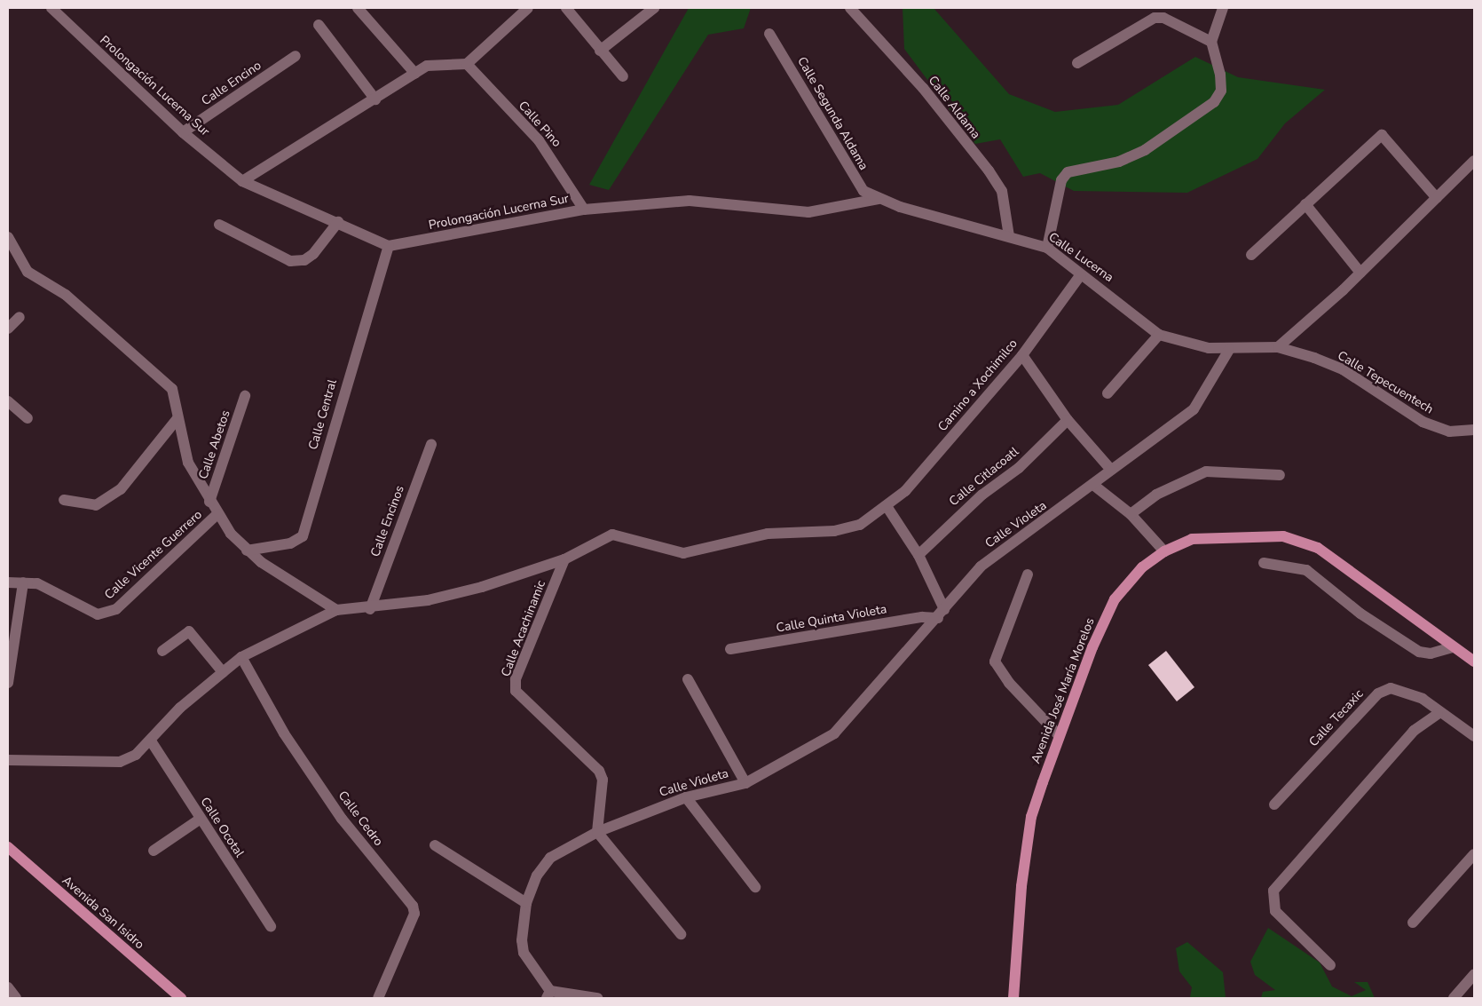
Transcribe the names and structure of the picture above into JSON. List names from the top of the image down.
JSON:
{
  "streets": {
    "main road": ["Avenida José María Morelos", "Avenida San Isidro"],
    "street": [
      "Calle Encino",
      "Prolongación Lucerna Sur",
      "Calle Aldama",
      "Calle Segunda Aldama",
      "Calle Pino",
      "Calle Lucerna",
      "Calle Tepecuentech",
      "Camino a Xochimilco",
      "Calle Central",
      "Calle Abetos",
      "Calle Citlacoatl",
      "Calle Encinos",
      "Calle Violeta",
      "Calle Vicente Guerrero",
      "Calle Quinta Violeta",
      "Calle Acachinamic",
      "Calle Tecaxic",
      "Calle Cedro",
      "Calle Ocotal"
    ]
  },
  "crossings": [
    ["Calle Encino", "Prolongación Lucerna Sur"],
    ["Prolongación Lucerna Sur", "Calle Segunda Aldama"],
    ["Prolongación Lucerna Sur", "Calle Pino"],
    ["Prolongación Lucerna Sur", "Calle Lucerna"],
    ["Prolongación Lucerna Sur", "Calle Central"],
    ["Calle Aldama", "Calle Lucerna"],
    ["Calle Segunda Aldama", "Calle Lucerna"],
    ["Calle Lucerna", "Calle Tepecuentech"],
    ["Calle Lucerna", "Camino a Xochimilco"],
    ["Calle Lucerna", "Calle Violeta"],
    ["Calle Tepecuentech", "Calle Violeta"],
    ["Camino a Xochimilco", "Calle Encinos"],
    ["Camino a Xochimilco", "Calle Acachinamic"],
    ["Calle Violeta", "Calle Quinta Violeta"],
    ["Calle Violeta", "Calle Acachinamic"]
  ]
}
